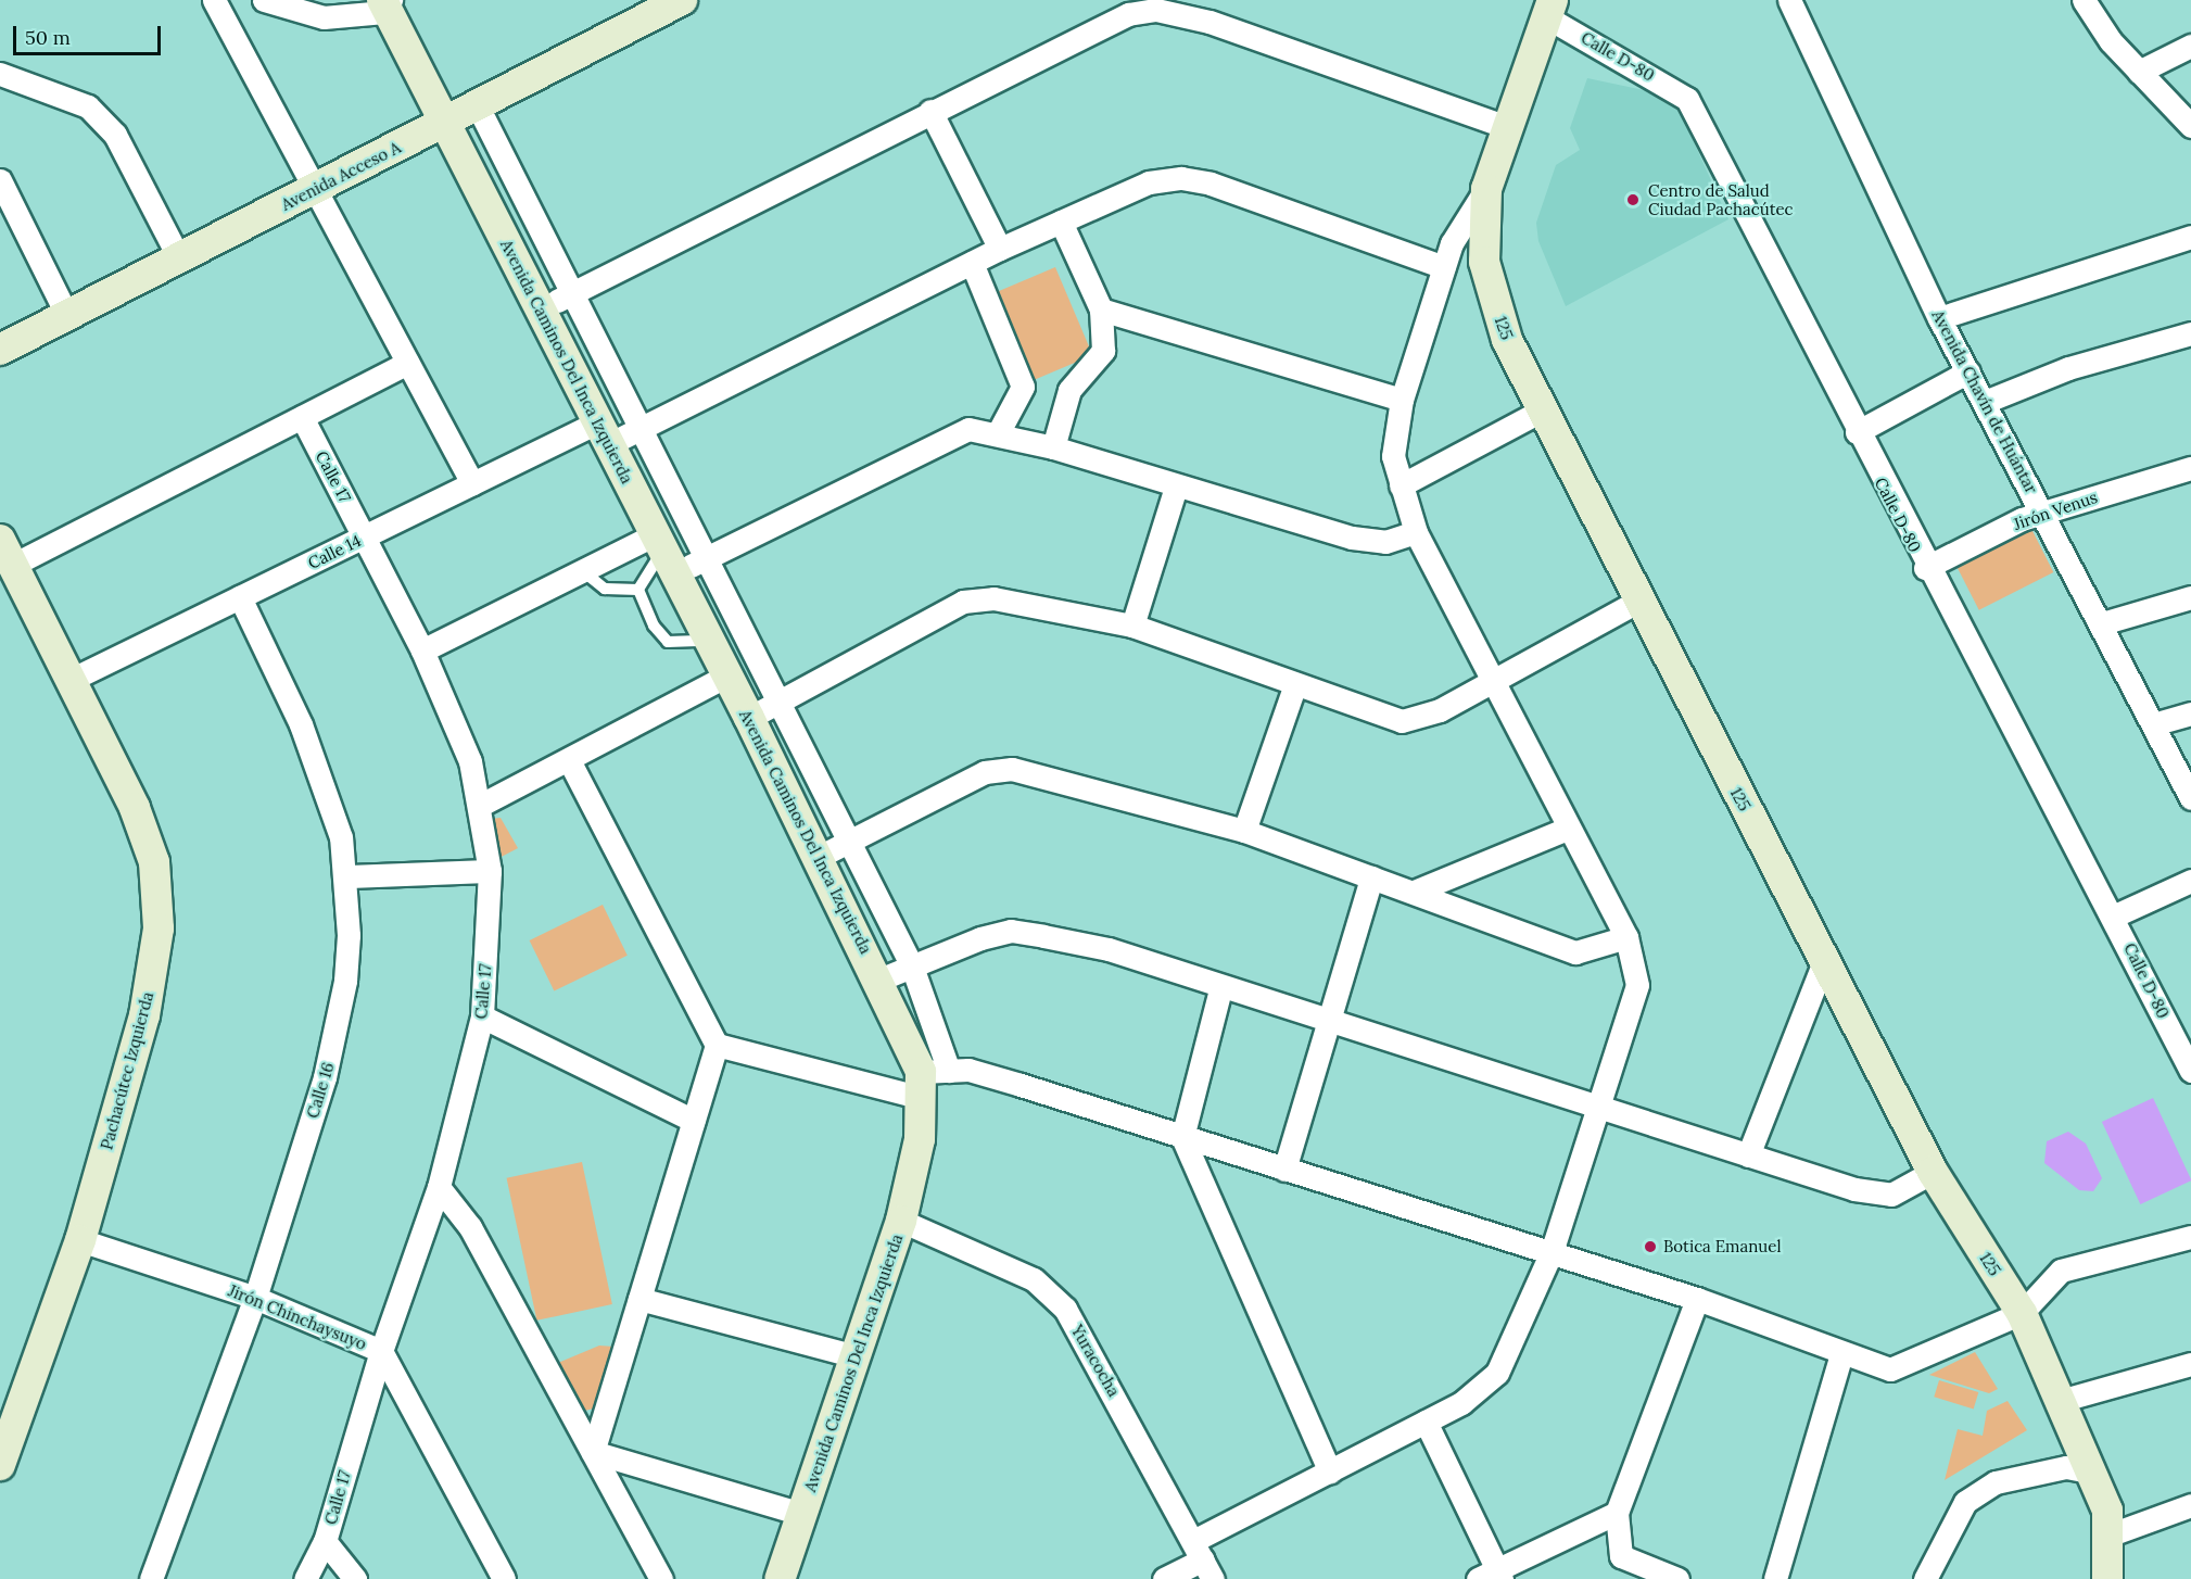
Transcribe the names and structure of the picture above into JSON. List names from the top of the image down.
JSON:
{
  "streets": {
    "street": [
      "Calle D-80",
      "Avenida Acceso A",
      "125",
      "Avenida Caminos Del Inca Izquierda",
      "Avenida Chavín de Huántar",
      "Calle 17",
      "Jirón Venus",
      "Calle 14",
      "Pachacútec Izquierda",
      "Calle 16",
      "Jirón Chinchaysuyo",
      "Yuracocha"
    ]
  },
  "crossings": [
    ["Calle D-80", "125"],
    ["Calle D-80", "Jirón Venus"],
    ["Avenida Acceso A", "Avenida Caminos Del Inca Izquierda"],
    ["Avenida Caminos Del Inca Izquierda", "Calle 14"],
    ["Avenida Caminos Del Inca Izquierda", "Yuracocha"],
    ["Avenida Chavín de Huántar", "Jirón Venus"],
    ["Calle 17", "Calle 14"],
    ["Calle 17", "Jirón Chinchaysuyo"],
    ["Calle 14", "Pachacútec Izquierda"],
    ["Calle 14", "Calle 16"],
    ["Pachacútec Izquierda", "Jirón Chinchaysuyo"],
    ["Calle 16", "Jirón Chinchaysuyo"]
  ],
  "places": ["Centro de Salud Ciudad Pachacútec", "Botica Emanuel"],
  "scale_bar": "50 m"
}
